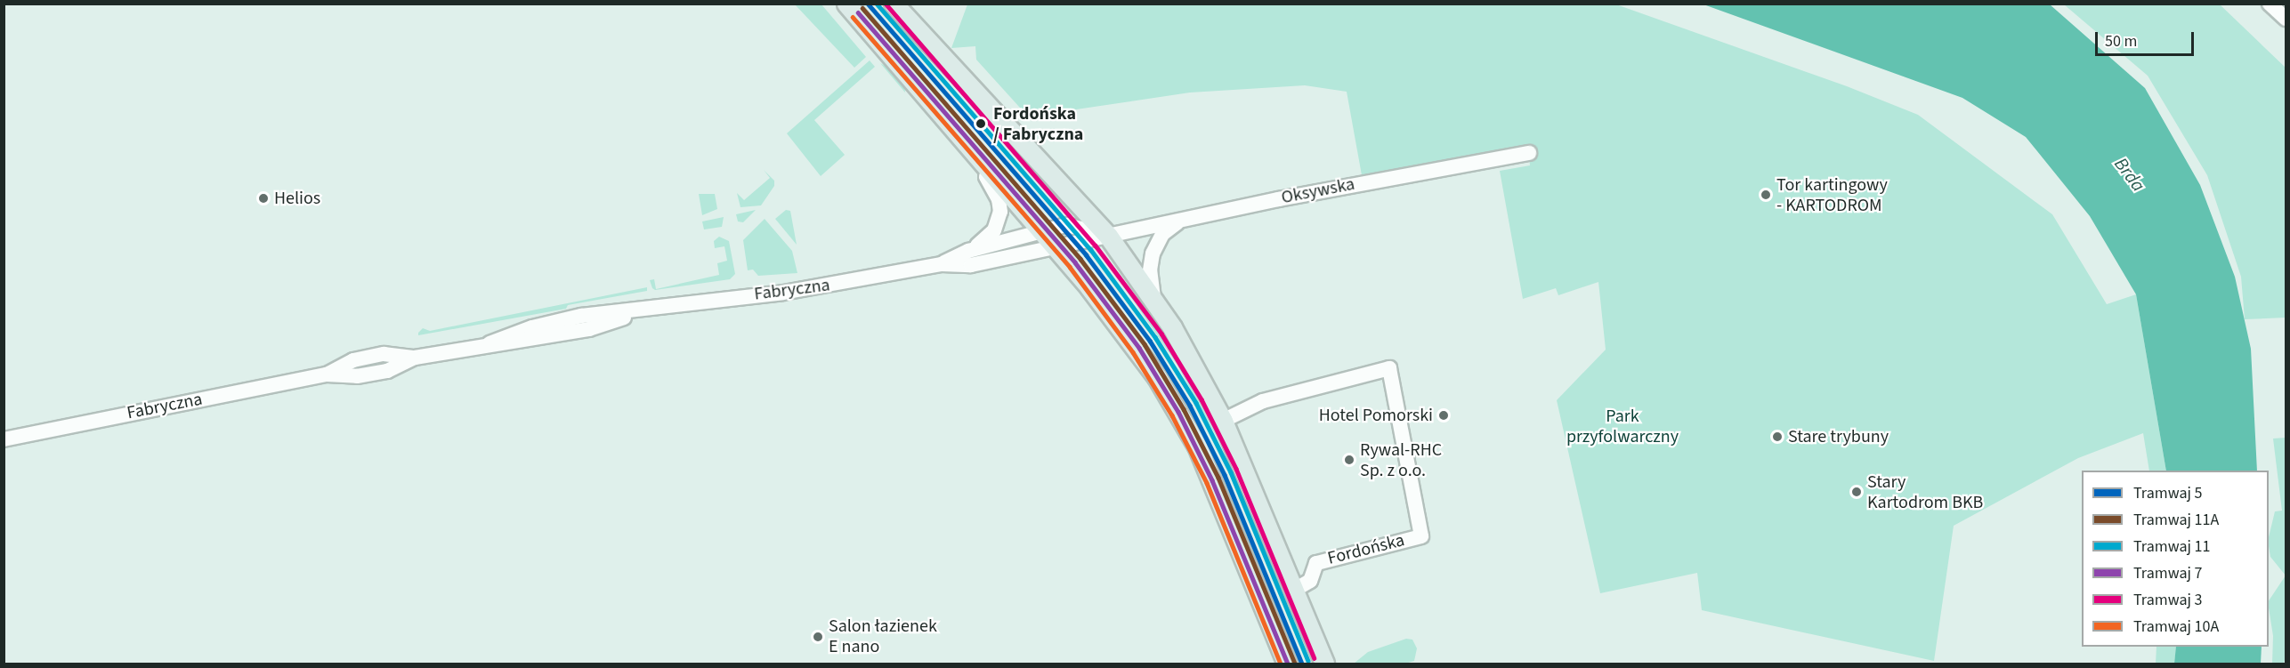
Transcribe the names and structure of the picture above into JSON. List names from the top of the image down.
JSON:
{
  "streets": {
    "street": ["Oksywska", "Fabryczna", "Fordońska"]
  },
  "crossings": [
    ["Oksywska", "Fabryczna"]
  ],
  "water": ["Brda"],
  "parks": ["Park przyfolwarczny"],
  "places": [
    "Fordońska / Fabryczna",
    "Tor kartingowy - KARTODROM",
    "Helios",
    "Hotel Pomorski",
    "Stare trybuny",
    "Rywal-RHC Sp. z o.o.",
    "Stary Kartodrom BKB",
    "Salon łazienek E nano"
  ],
  "lines": [
    "tram line 5",
    "tram line 11",
    "tram line 3",
    "tram line 11A",
    "tram line 7",
    "tram line 10A"
  ],
  "legend": [
    "Tramwaj 5",
    "Tramwaj 11A",
    "Tramwaj 11",
    "Tramwaj 7",
    "Tramwaj 3",
    "Tramwaj 10A"
  ],
  "scale_bar": "50 m"
}
